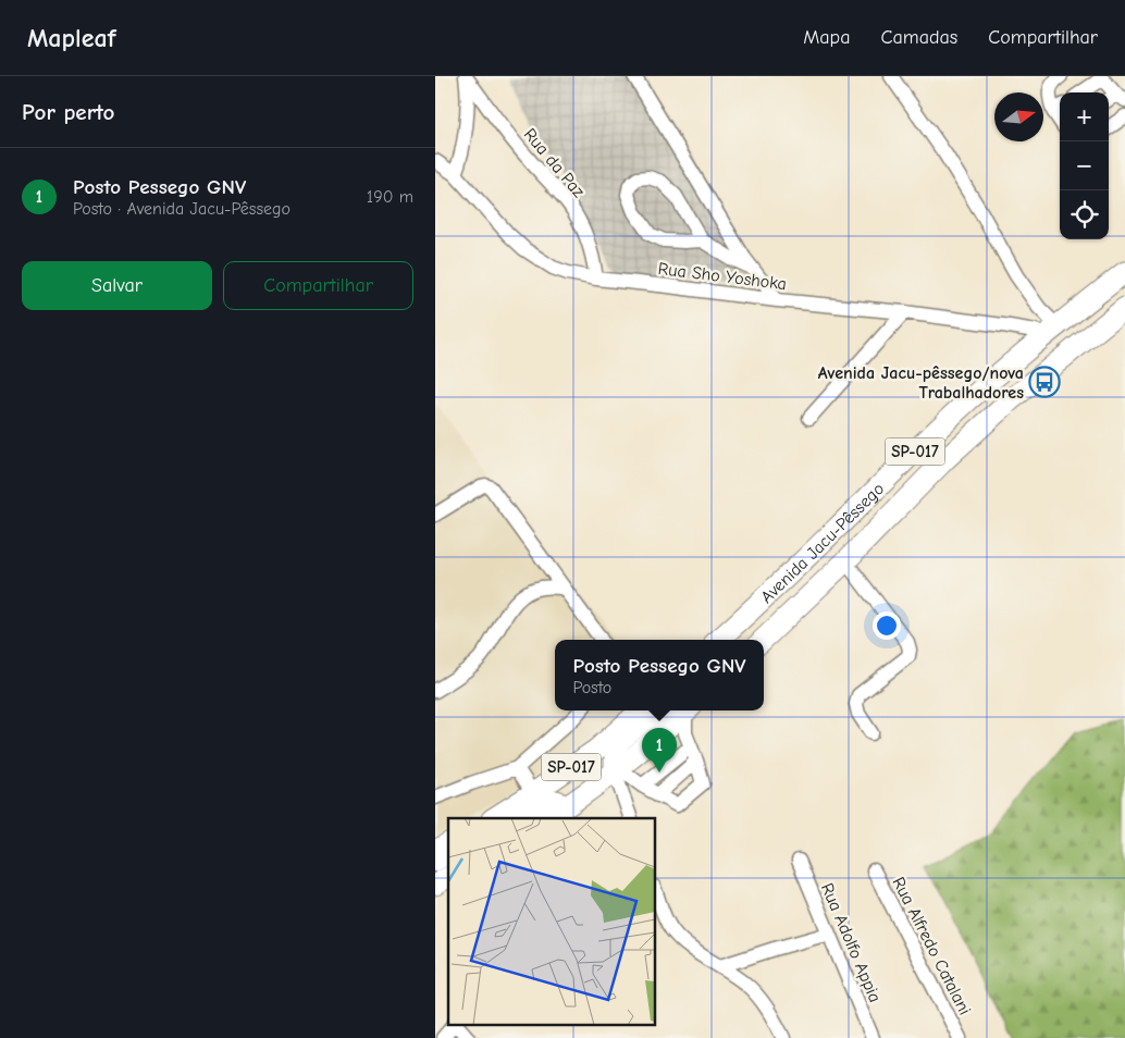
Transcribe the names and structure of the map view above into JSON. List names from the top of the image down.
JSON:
{
  "streets": {
    "highway": ["SP-017", "Avenida Jacu-Pêssego"],
    "street": [
      "Rua da Paz",
      "Rua Sho Yoshoka",
      "Rua Adolfo Appia",
      "Rua Alfredo Catalani"
    ]
  },
  "crossings": [
    ["Rua da Paz", "Rua Sho Yoshoka"],
    ["Rua Sho Yoshoka", "Avenida Jacu-Pêssego"]
  ],
  "places": {
    "bus stop": ["Avenida Jacu-pêssego/nova Trabalhadores"]
  },
  "north": "right",
  "page": {
    "header": "Mapleaf",
    "nav": ["Mapa", "Camadas", "Compartilhar"],
    "heading": "Por perto",
    "map_buttons": ["+", "−"],
    "list": [
      {
        "mark": "1",
        "name": "Posto Pessego GNV",
        "note": "Posto · Avenida Jacu-Pêssego",
        "value": "190 m"
      }
    ],
    "buttons": ["Salvar", "Compartilhar"],
    "popup": ["Posto Pessego GNV", "Posto"],
    "pins": "1"
  }
}
